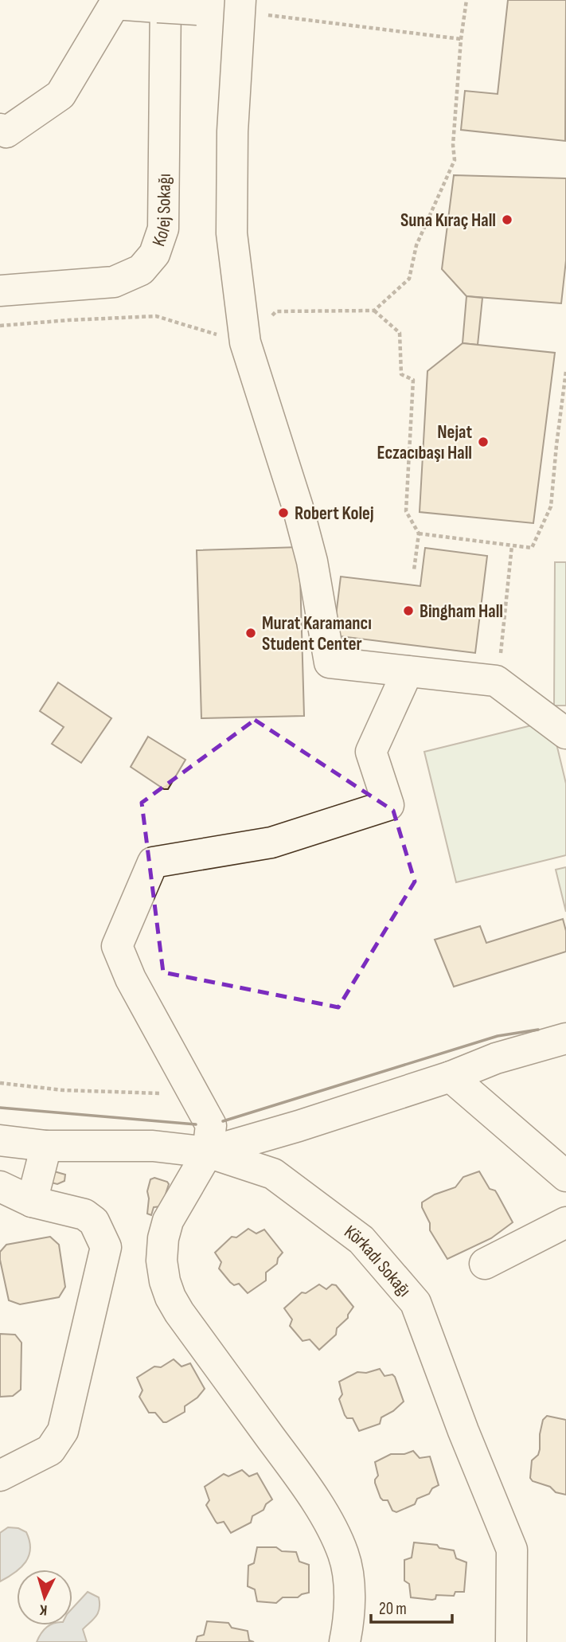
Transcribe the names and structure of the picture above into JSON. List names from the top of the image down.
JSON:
{
  "streets": {
    "street": ["Kolej Sokağı", "Körkadı Sokağı"]
  },
  "places": [
    "Suna Kıraç Hall",
    "Nejat Eczacıbaşı Hall",
    "Robert Kolej",
    "Bingham Hall",
    "Murat Karamancı Student Center"
  ],
  "scale_bar": "20 m",
  "north": "bottom"
}
